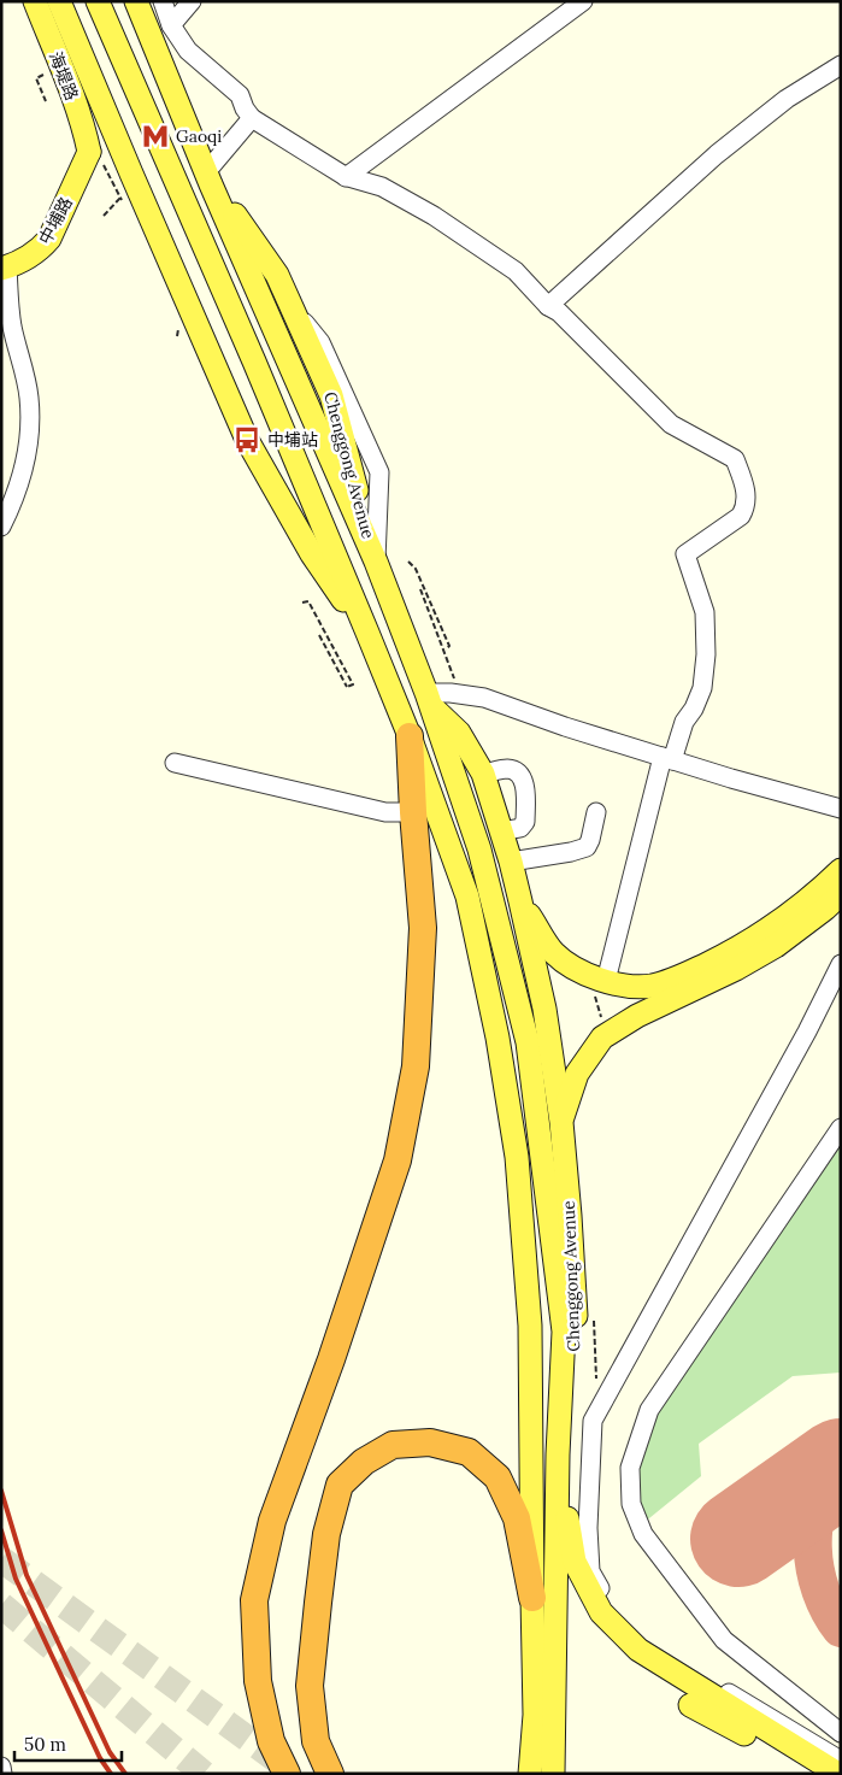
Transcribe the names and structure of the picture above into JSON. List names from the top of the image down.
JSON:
{
  "streets": {
    "main road": ["海堤路", "中埔路", "Chenggong Avenue"]
  },
  "crossings": [
    ["海堤路", "中埔路"]
  ],
  "places": {
    "metro station": ["Gaoqi"],
    "bus stop": ["中埔站"]
  },
  "scale_bar": "50 m"
}
